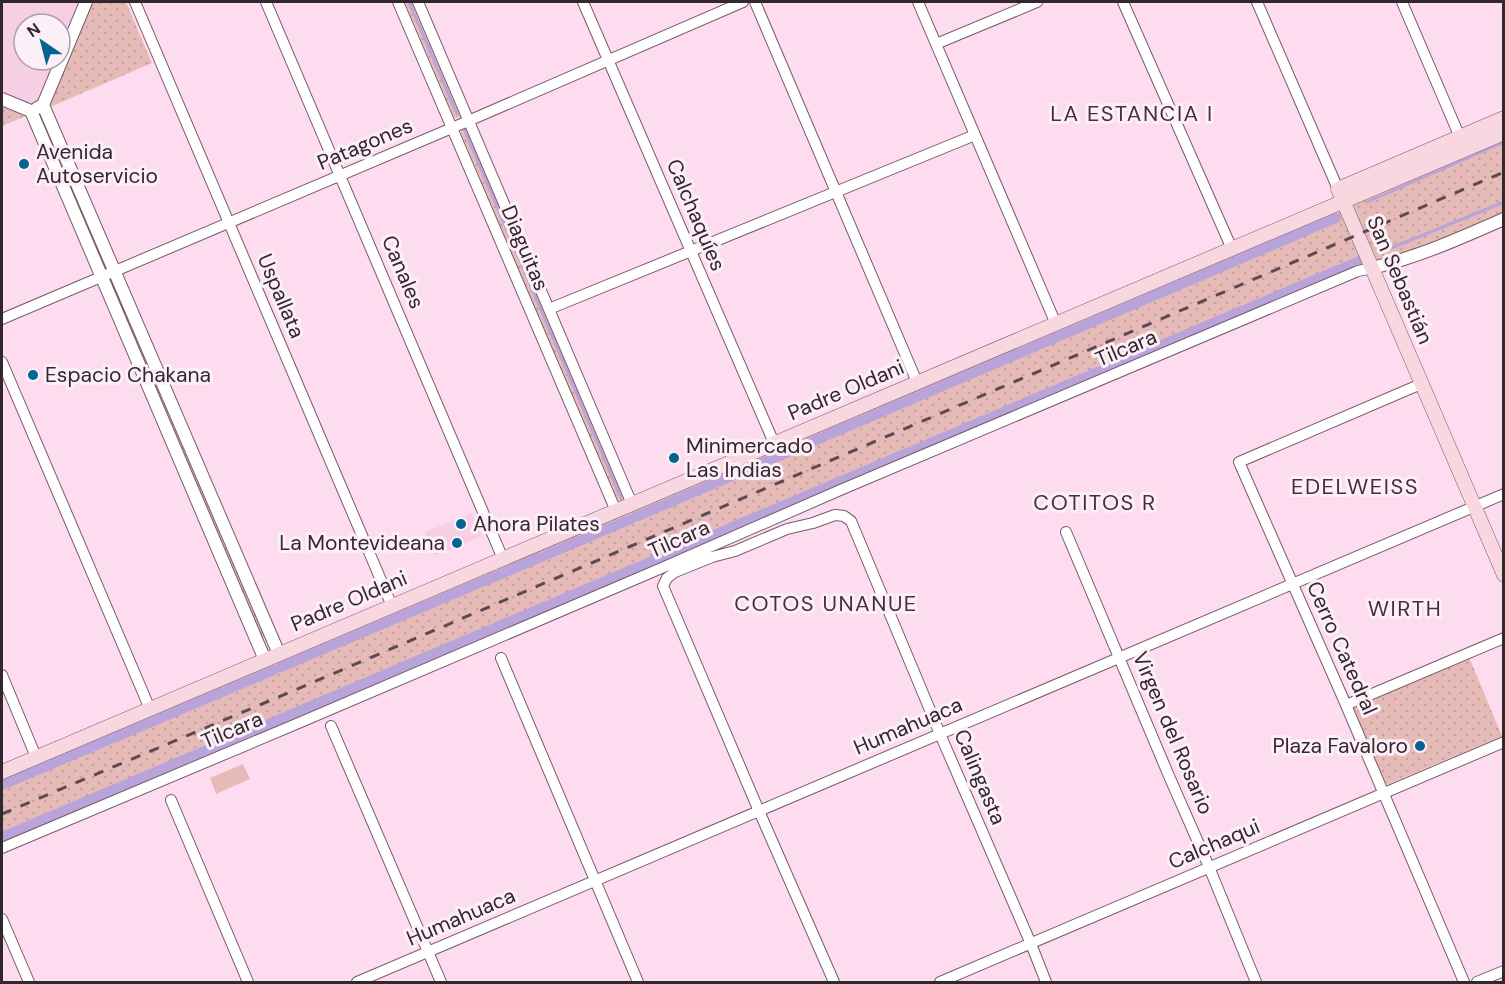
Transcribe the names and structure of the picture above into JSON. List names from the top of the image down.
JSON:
{
  "streets": {
    "main road": ["San Sebastián", "Padre Oldani"],
    "street": [
      "Patagones",
      "Calchaquíes",
      "Diaguitas",
      "Canales",
      "Uspallata",
      "Tilcara",
      "Cerro Catedral",
      "Humahuaca",
      "Virgen del Rosario",
      "Calingasta",
      "Calchaqui"
    ]
  },
  "crossings": [
    ["Patagones", "Calchaquíes"],
    ["Patagones", "Diaguitas"],
    ["Patagones", "Canales"],
    ["Patagones", "Uspallata"],
    ["Calchaquíes", "Padre Oldani"],
    ["Diaguitas", "Padre Oldani"],
    ["Canales", "Padre Oldani"],
    ["San Sebastián", "Tilcara"],
    ["San Sebastián", "Padre Oldani"],
    ["San Sebastián", "Cerro Catedral"],
    ["San Sebastián", "Humahuaca"],
    ["Uspallata", "Padre Oldani"],
    ["Tilcara", "Humahuaca"],
    ["Tilcara", "Calingasta"],
    ["Cerro Catedral", "Humahuaca"],
    ["Cerro Catedral", "Calchaqui"],
    ["Humahuaca", "Virgen del Rosario"],
    ["Humahuaca", "Calingasta"],
    ["Virgen del Rosario", "Calchaqui"],
    ["Calingasta", "Calchaqui"]
  ],
  "districts": [
    "LA ESTANCIA I",
    "EDELWEISS",
    "COTITOS R",
    "COTOS UNANUE",
    "WIRTH"
  ],
  "places": [
    "Avenida Autoservicio",
    "Espacio Chakana",
    "Minimercado Las Indias",
    "Ahora Pilates",
    "La Montevideana",
    "Plaza Favaloro"
  ],
  "north": "top left"
}
